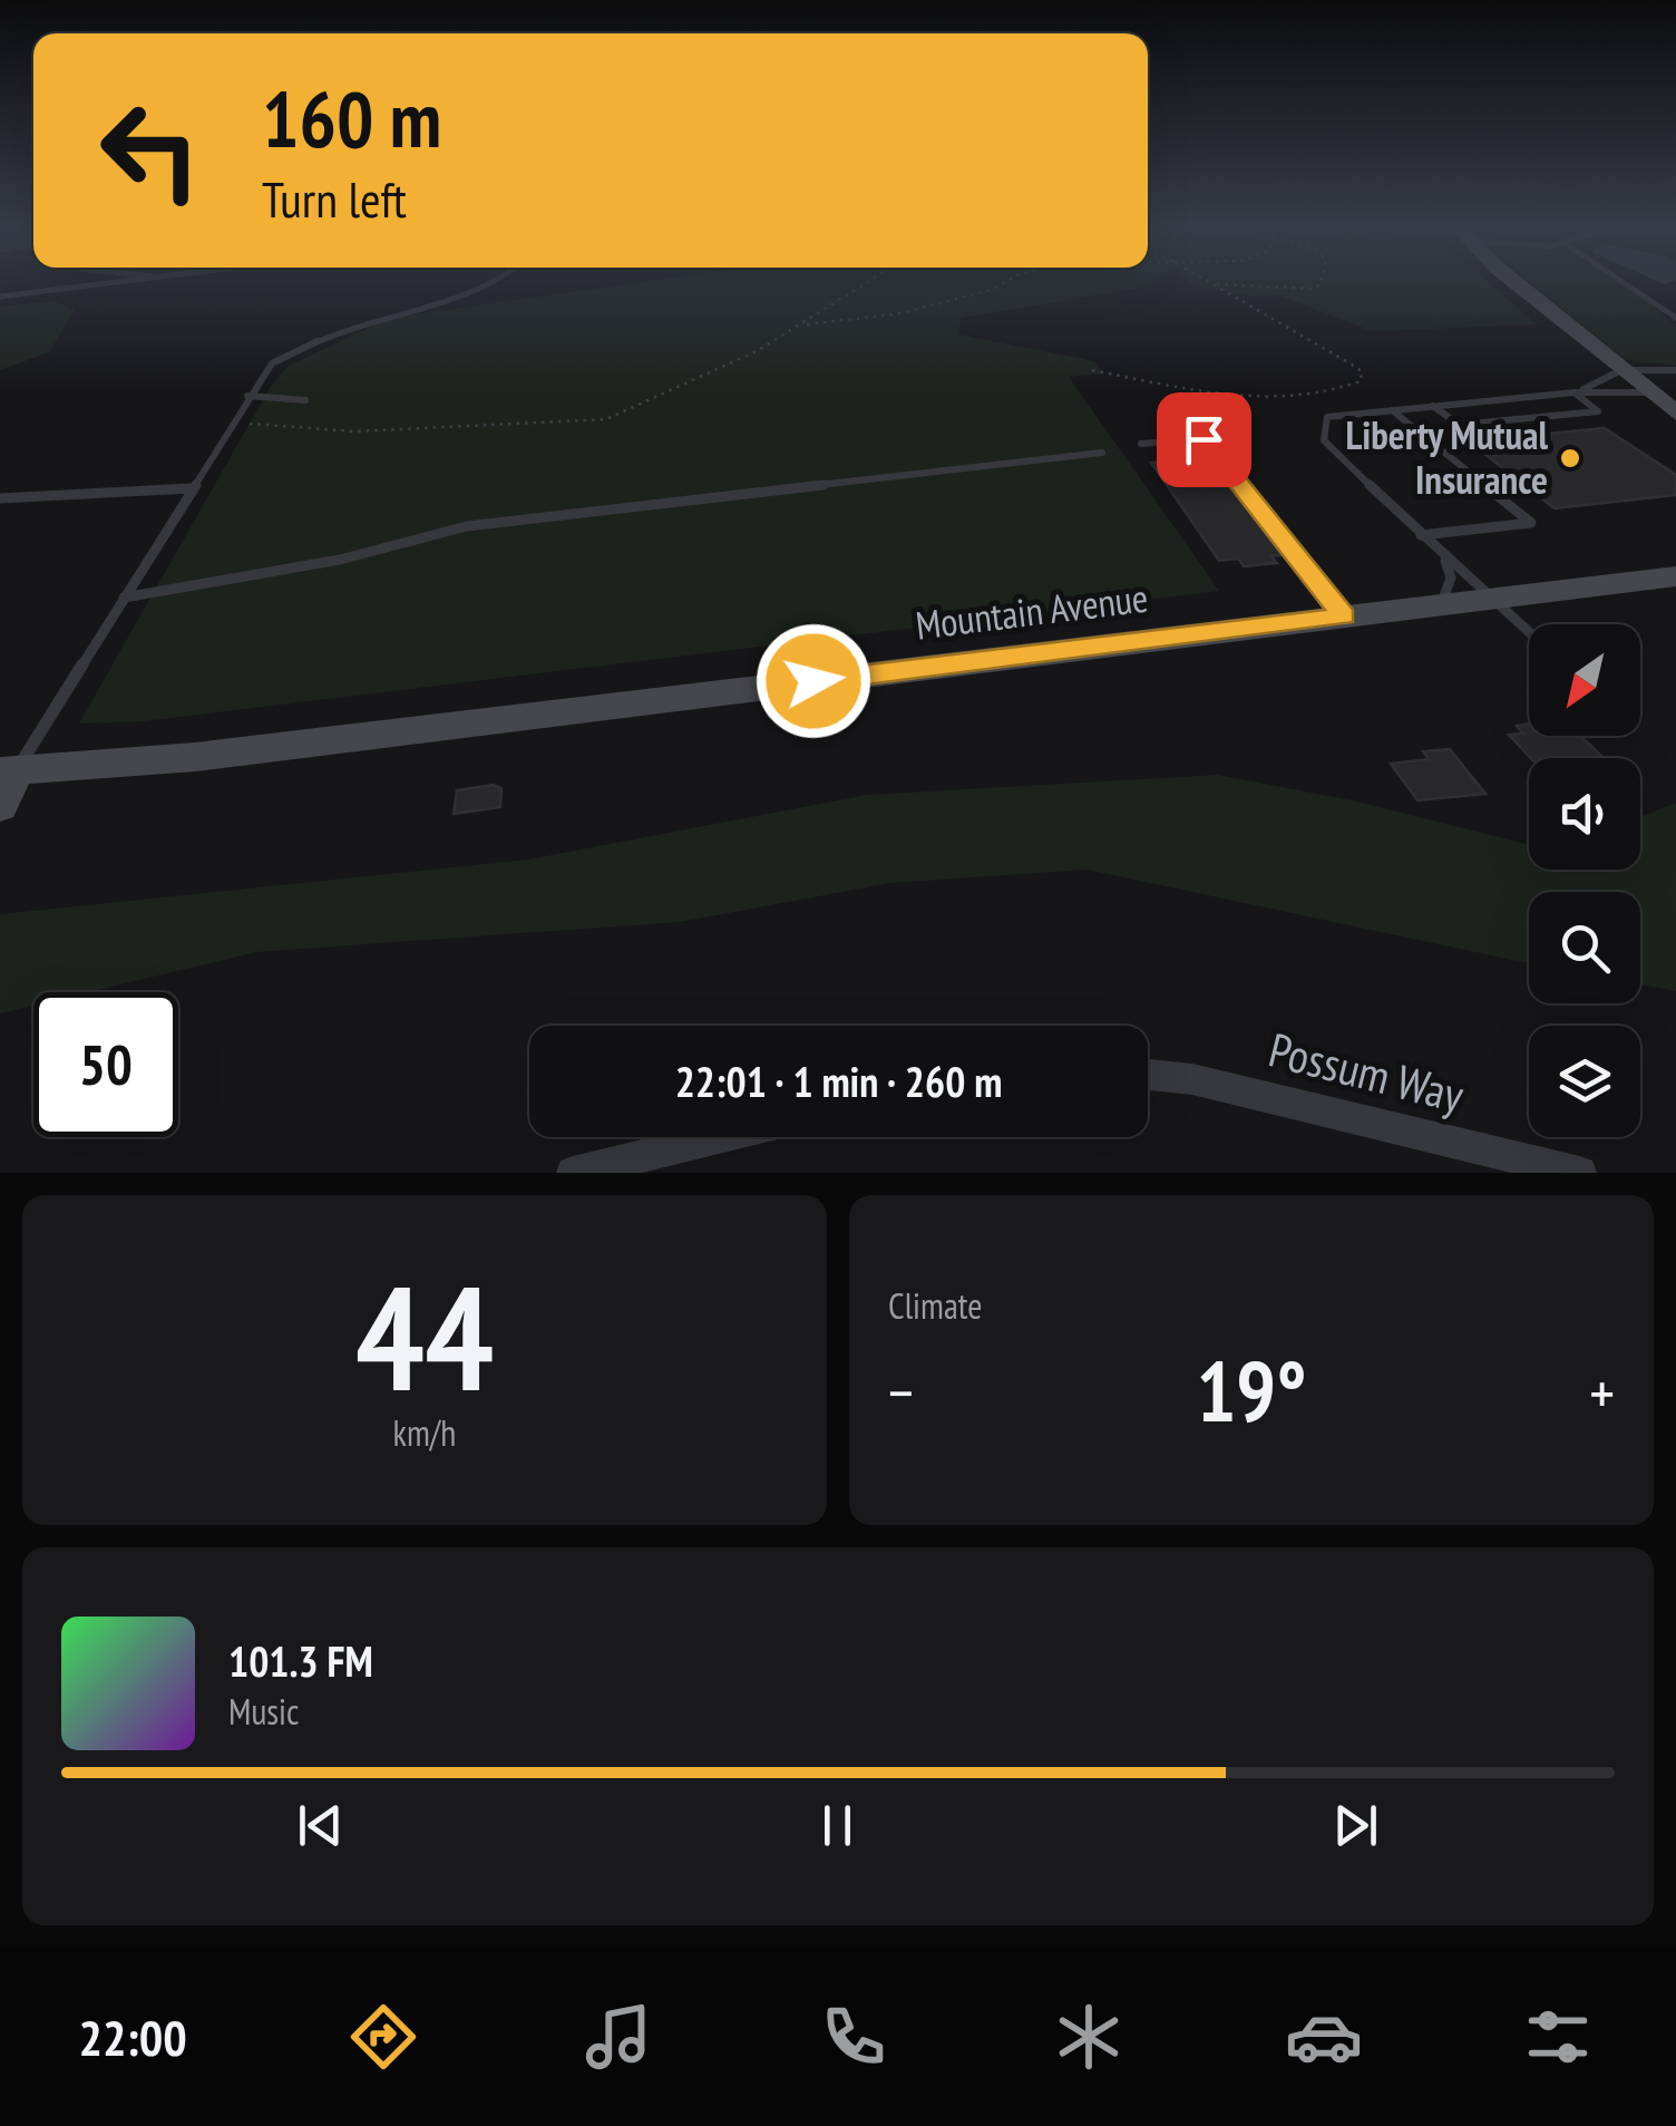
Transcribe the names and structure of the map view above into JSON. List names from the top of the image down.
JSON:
{
  "streets": {
    "main road": ["Mountain Avenue"],
    "street": ["Possum Way"]
  },
  "places": ["Liberty Mutual Insurance"],
  "north": "bottom left",
  "page": {
    "turn": ["160 m", "Turn left"],
    "limit": "50",
    "trip": "22:01 · 1 min · 260 m",
    "tile": [
      ["44", "km/h"],
      "Climate"
    ],
    "heat": ["−", "19°", "+"],
    "song": ["101.3 FM", "Music"],
    "tabs": "22:00"
  }
}
